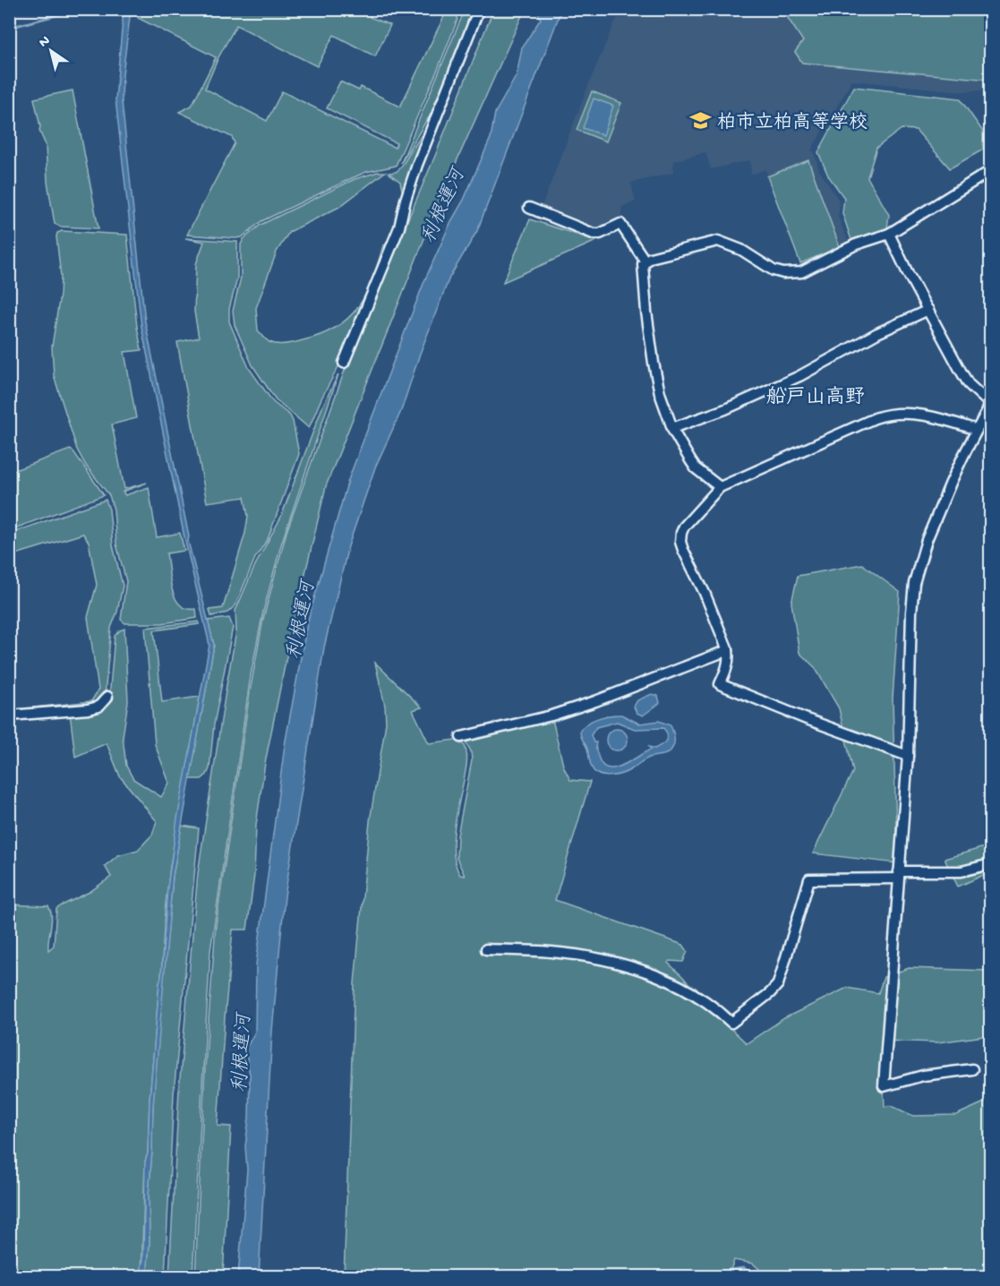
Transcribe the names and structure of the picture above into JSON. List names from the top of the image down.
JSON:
{
  "districts": ["船戸山高野"],
  "water": ["利根運河"],
  "places": {
    "school or university": ["柏市立柏高等学校"]
  },
  "north": "top left"
}
